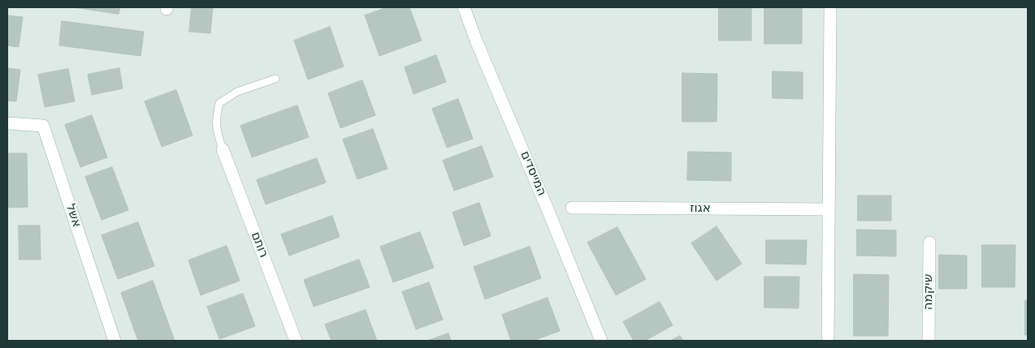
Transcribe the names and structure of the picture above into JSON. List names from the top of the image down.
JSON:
{
  "streets": {
    "street": [
      "המייסדים",
      "אגוז",
      "אשל",
      "רותם",
      "שיקמה"
    ]
  }
}
